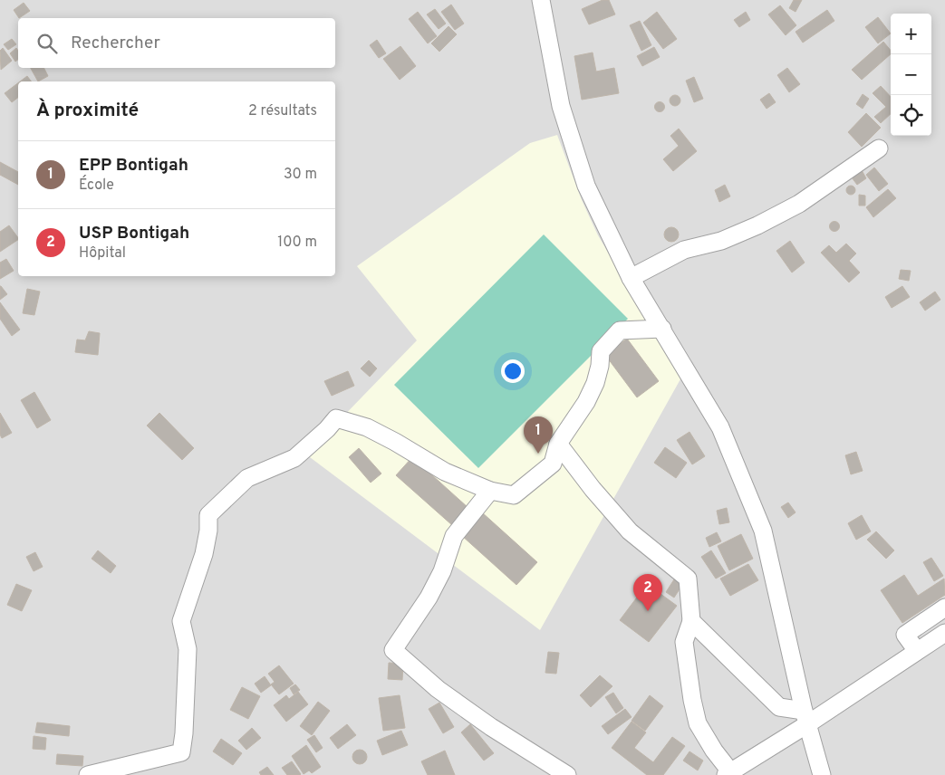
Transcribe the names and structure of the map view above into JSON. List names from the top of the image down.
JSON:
{
  "page": {
    "map_buttons": ["+", "−"],
    "search": "Rechercher",
    "heading": ["À proximité", "2 résultats"],
    "list": [
      {
        "mark": "1",
        "name": "EPP Bontigah",
        "note": "École",
        "value": "30 m"
      },
      {
        "mark": "2",
        "name": "USP Bontigah",
        "note": "Hôpital",
        "value": "100 m"
      }
    ],
    "pins": ["1", "2"]
  }
}
